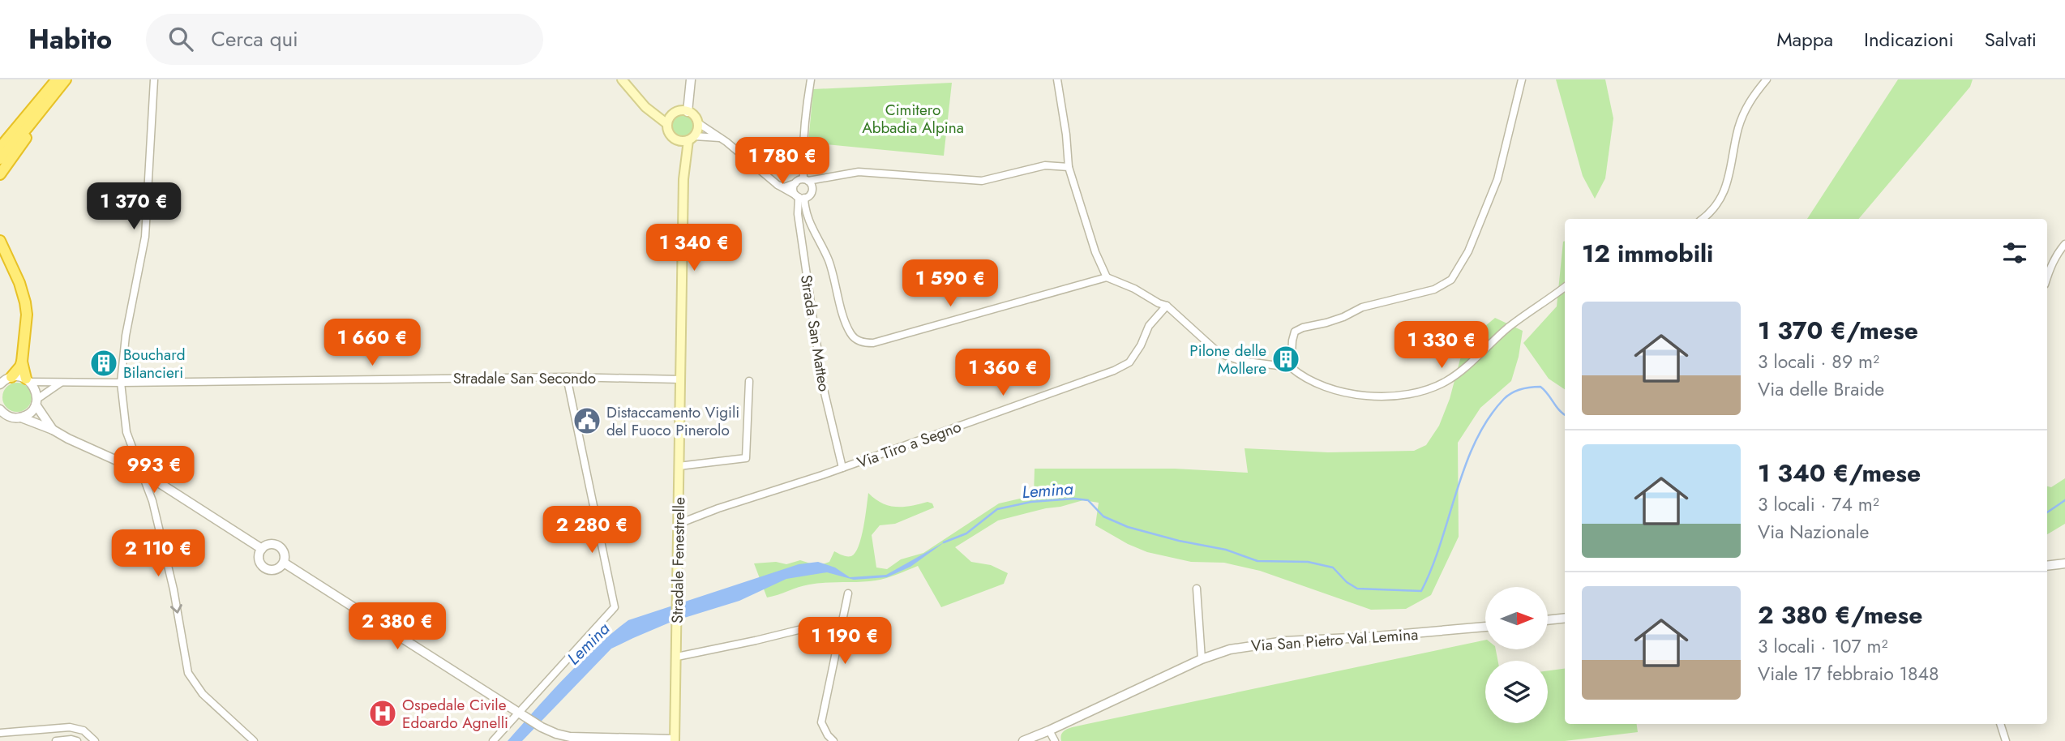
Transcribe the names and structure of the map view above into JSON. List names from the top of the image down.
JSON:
{
  "streets": {
    "main road": ["Stradale Fenestrelle"],
    "street": [
      "Strada San Matteo",
      "Stradale San Secondo",
      "Via Tiro a Segno",
      "Via San Pietro Val Lemina"
    ]
  },
  "crossings": [
    ["Strada San Matteo", "Via Tiro a Segno"],
    ["Stradale San Secondo", "Stradale Fenestrelle"],
    ["Via Tiro a Segno", "Stradale Fenestrelle"]
  ],
  "water": ["Lemina"],
  "parks": ["Cimitero Abbadia Alpina"],
  "places": {
    "building": ["Pilone delle Mollere", "Bouchard Bilancieri"],
    "public building": ["Distaccamento Vigili del Fuoco Pinerolo"],
    "hospital": ["Ospedale Civile Edoardo Agnelli"]
  },
  "north": "right",
  "page": {
    "header": "Habito",
    "search": "Cerca qui",
    "nav": ["Mappa", "Indicazioni", "Salvati"],
    "price": [
      "1 780 €",
      "1 370 €",
      "1 340 €",
      "1 590 €",
      "1 660 €",
      "1 330 €",
      "1 360 €",
      "993 €",
      "2 280 €",
      "2 110 €",
      "2 380 €",
      "1 190 €"
    ],
    "heading": "12 immobili",
    "list": [
      {
        "name": "1 370 €/mese",
        "note": "3 locali · 89 m² · Via delle Braide"
      },
      {
        "name": "1 340 €/mese",
        "note": "3 locali · 74 m² · Via Nazionale"
      },
      {
        "name": "2 380 €/mese",
        "note": "3 locali · 107 m² · Viale 17 febbraio 1848"
      }
    ]
  }
}
